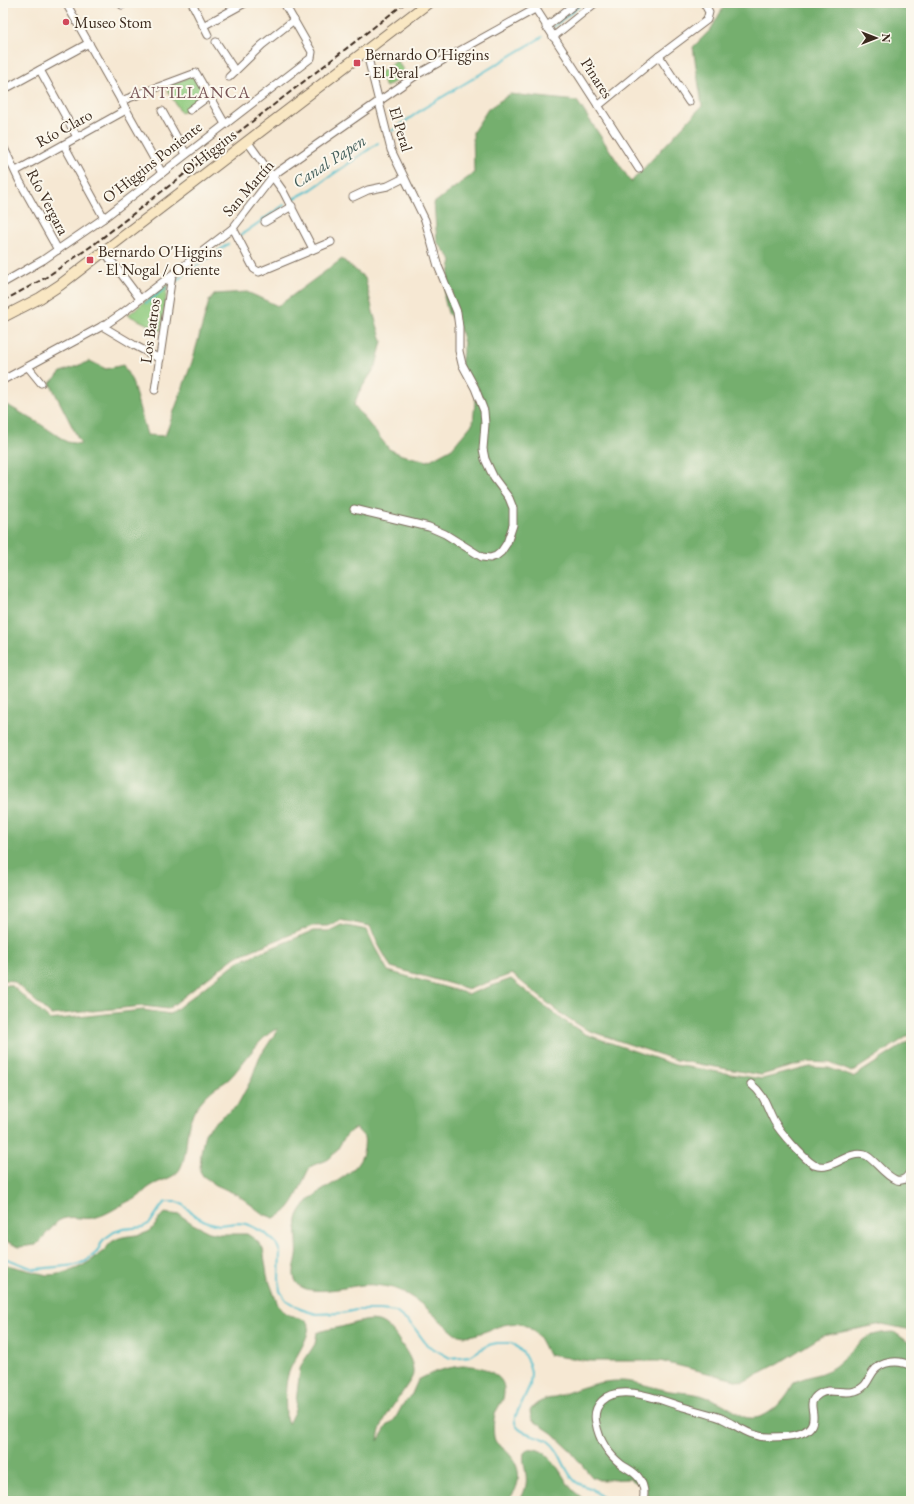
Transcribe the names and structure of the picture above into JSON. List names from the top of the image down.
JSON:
{
  "streets": {
    "street": [
      "Pinares",
      "Río Claro",
      "El Peral",
      "O'Higgins",
      "O'Higgins Poniente",
      "San Martín",
      "Río Vergara",
      "Los Batros"
    ]
  },
  "crossings": [
    ["Pinares", "San Martín"],
    ["Río Claro", "Río Vergara"],
    ["El Peral", "O'Higgins"],
    ["El Peral", "San Martín"],
    ["O'Higgins Poniente", "Río Vergara"],
    ["San Martín", "Los Batros"]
  ],
  "districts": ["ANTILLANCA"],
  "water": ["Canal Papen"],
  "places": {
    "other": ["Museo Stom"],
    "transit": ["Bernardo O'Higgins - El Peral", "Bernardo O'Higgins - El Nogal / Oriente"]
  },
  "north": "right"
}
